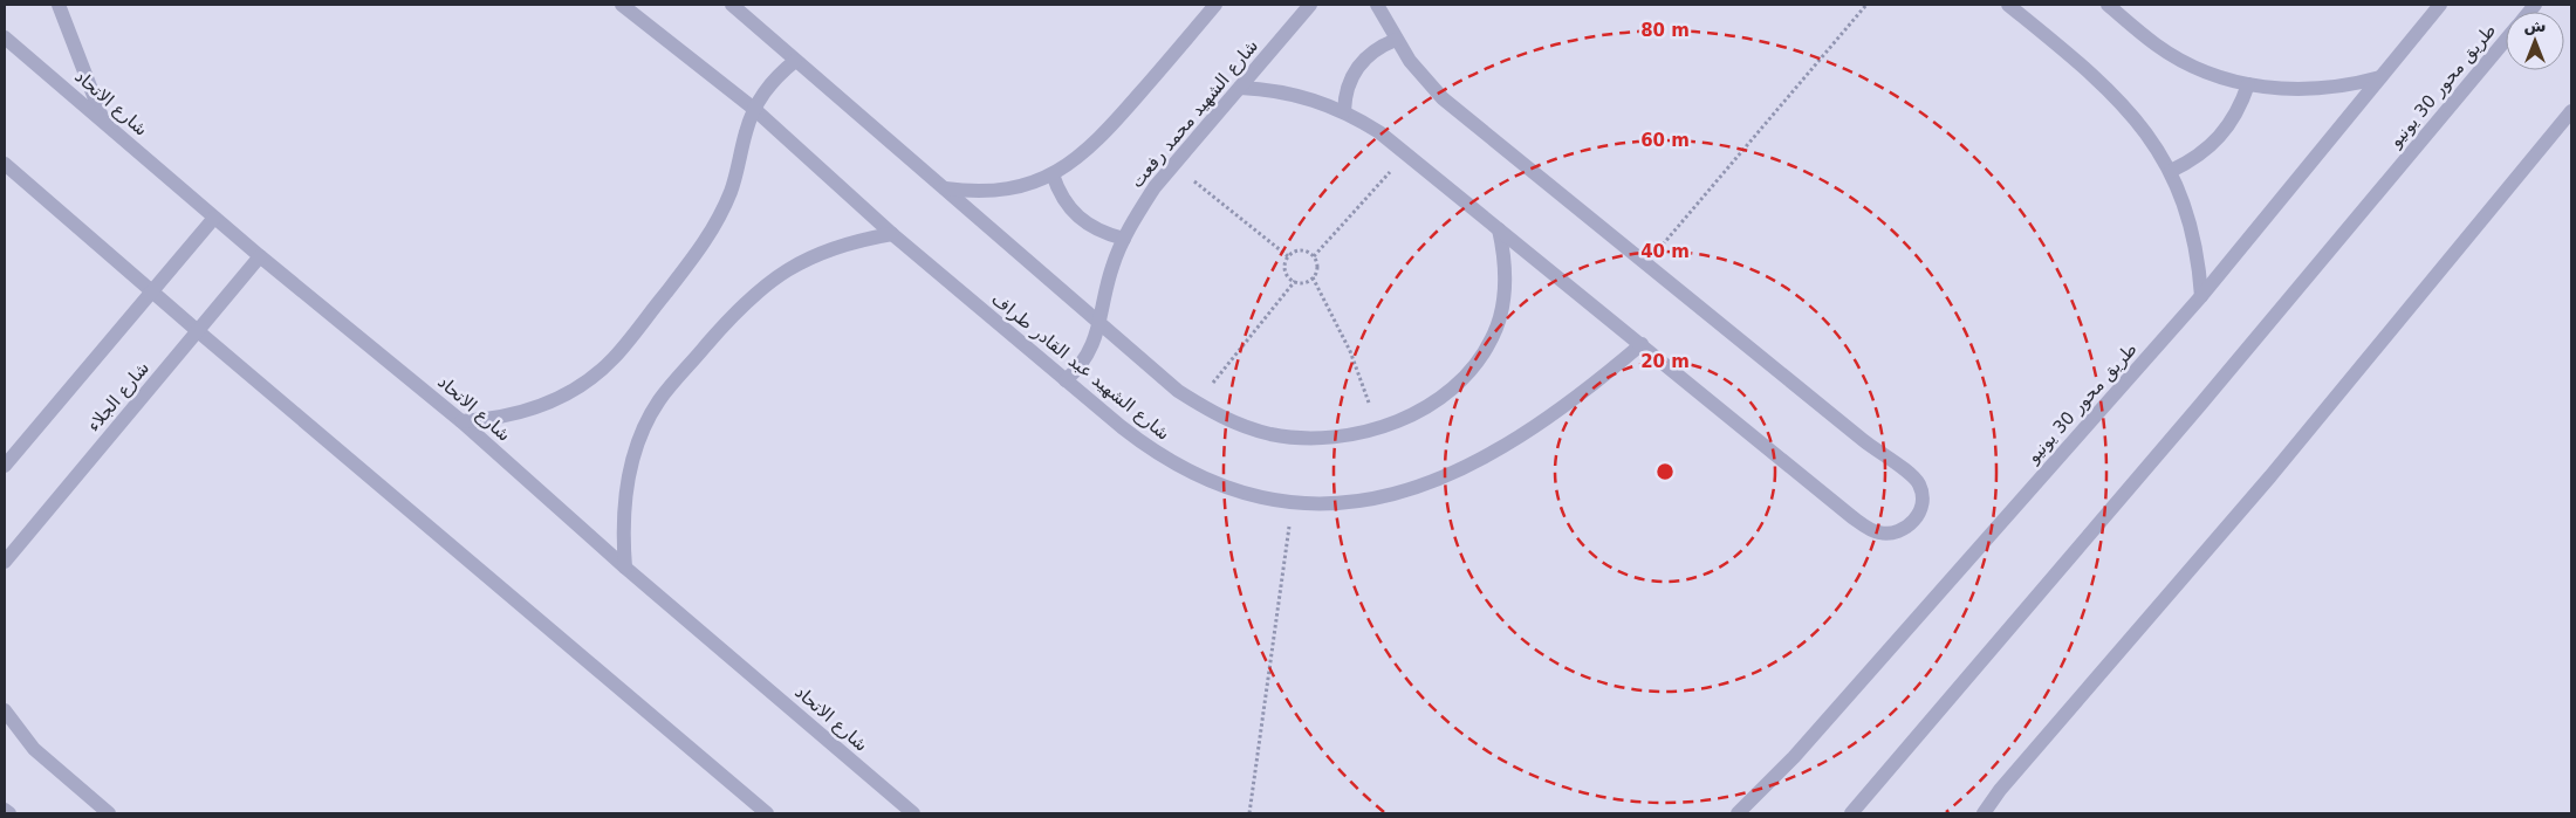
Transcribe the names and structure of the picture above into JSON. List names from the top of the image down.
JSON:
{
  "streets": {
    "street": [
      "طريق محور 30 يونيو",
      "شارع الاتحاد",
      "شارع الشهيد محمد رفعت",
      "شارع الشهيد عبد القادر طراف",
      "شارع الجلاء"
    ]
  },
  "crossings": [
    ["شارع الاتحاد", "شارع الجلاء"],
    ["شارع الشهيد محمد رفعت", "شارع الشهيد عبد القادر طراف"]
  ],
  "north": "top",
  "rings": [
    "80 m",
    "60 m",
    "40 m",
    "20 m"
  ]
}
